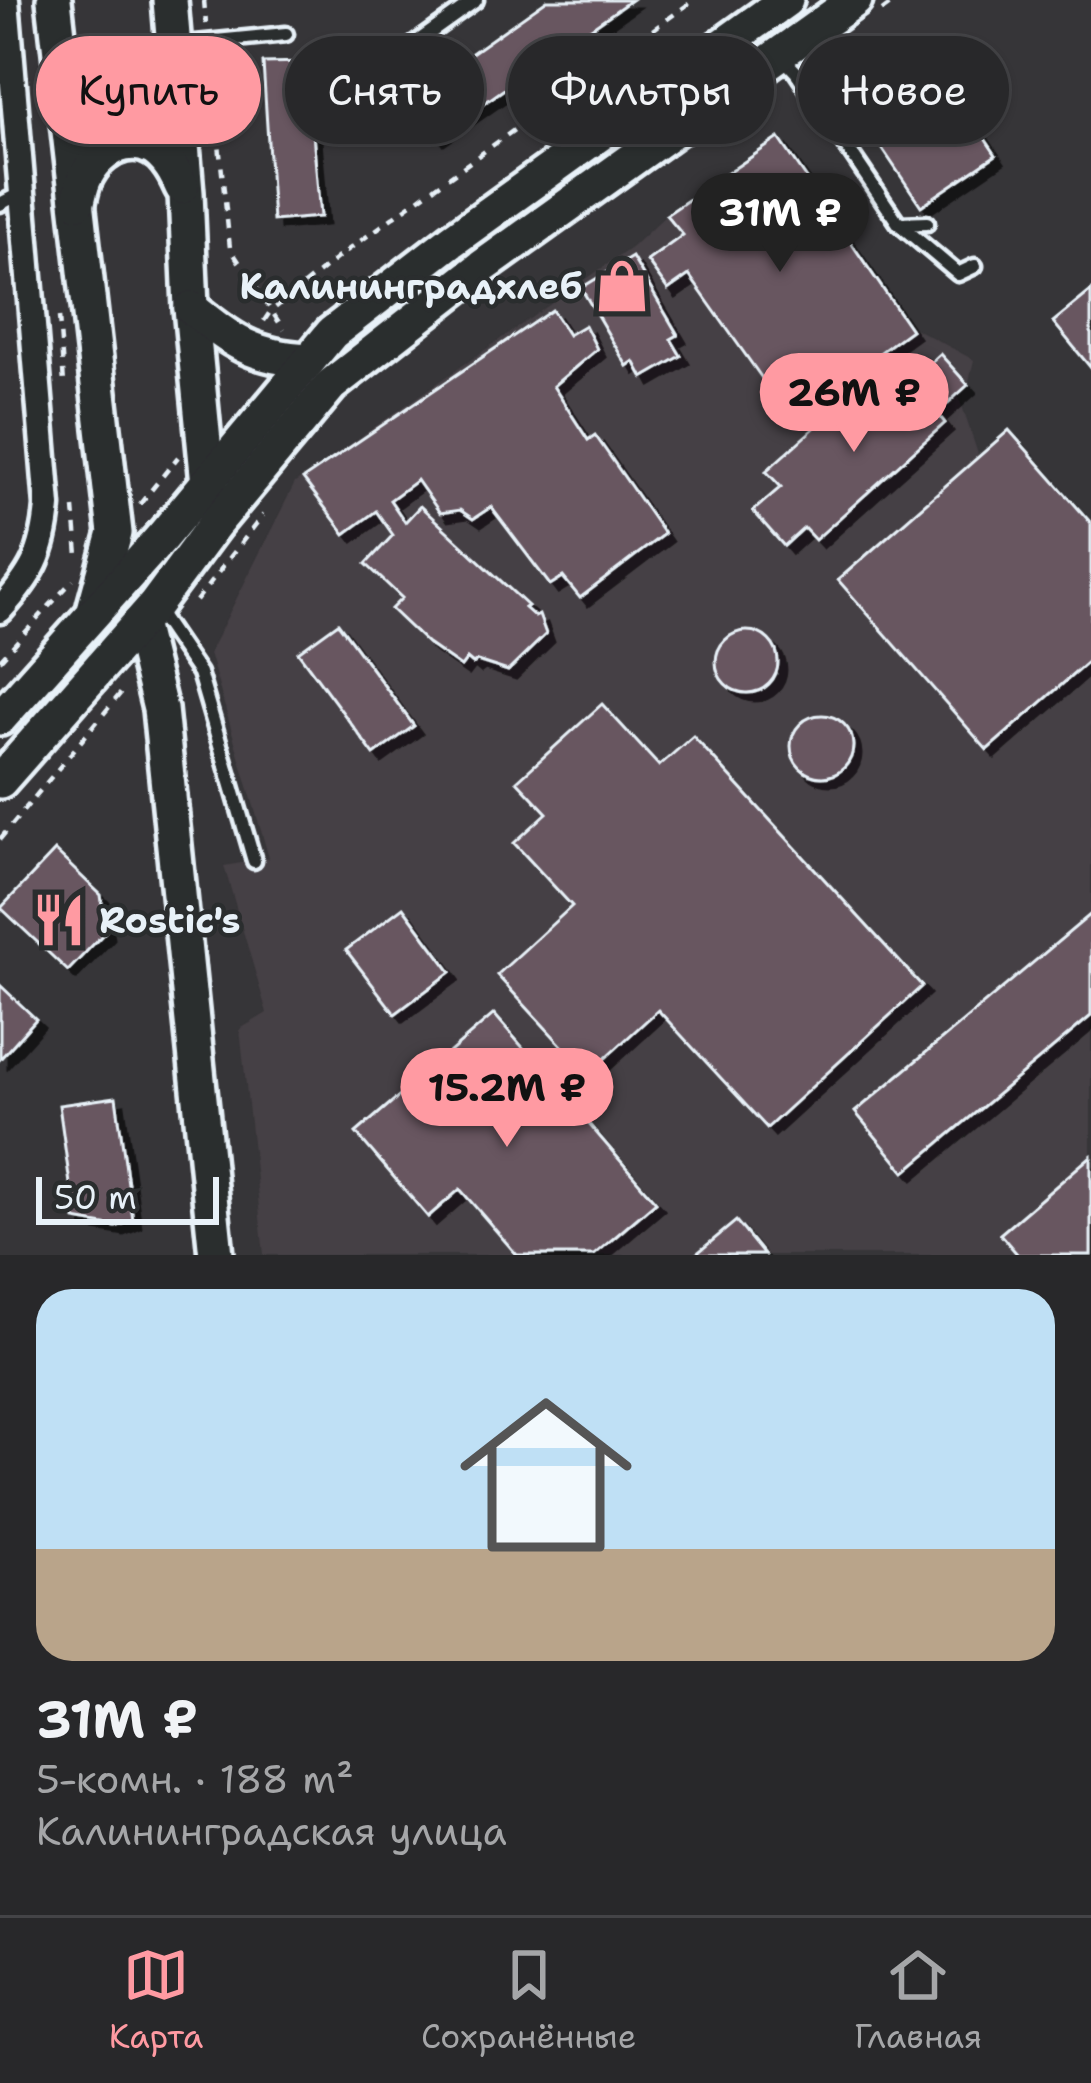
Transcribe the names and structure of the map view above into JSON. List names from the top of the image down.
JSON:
{
  "places": {
    "shop": ["Калининградхлеб"],
    "restaurant": ["Rostic's"]
  },
  "scale_bar": "50 m",
  "page": {
    "chip": [
      "Купить",
      "Снять",
      "Фильтры",
      "Новое"
    ],
    "price": ["31M ₽", "26M ₽", "15.2M ₽"],
    "scale": "50 m",
    "list": [
      {
        "name": "31M ₽",
        "note": "5-комн. · 188 m² · Калининградская улица"
      }
    ],
    "tabs": ["Карта", "Сохранённые", "Главная"]
  }
}
